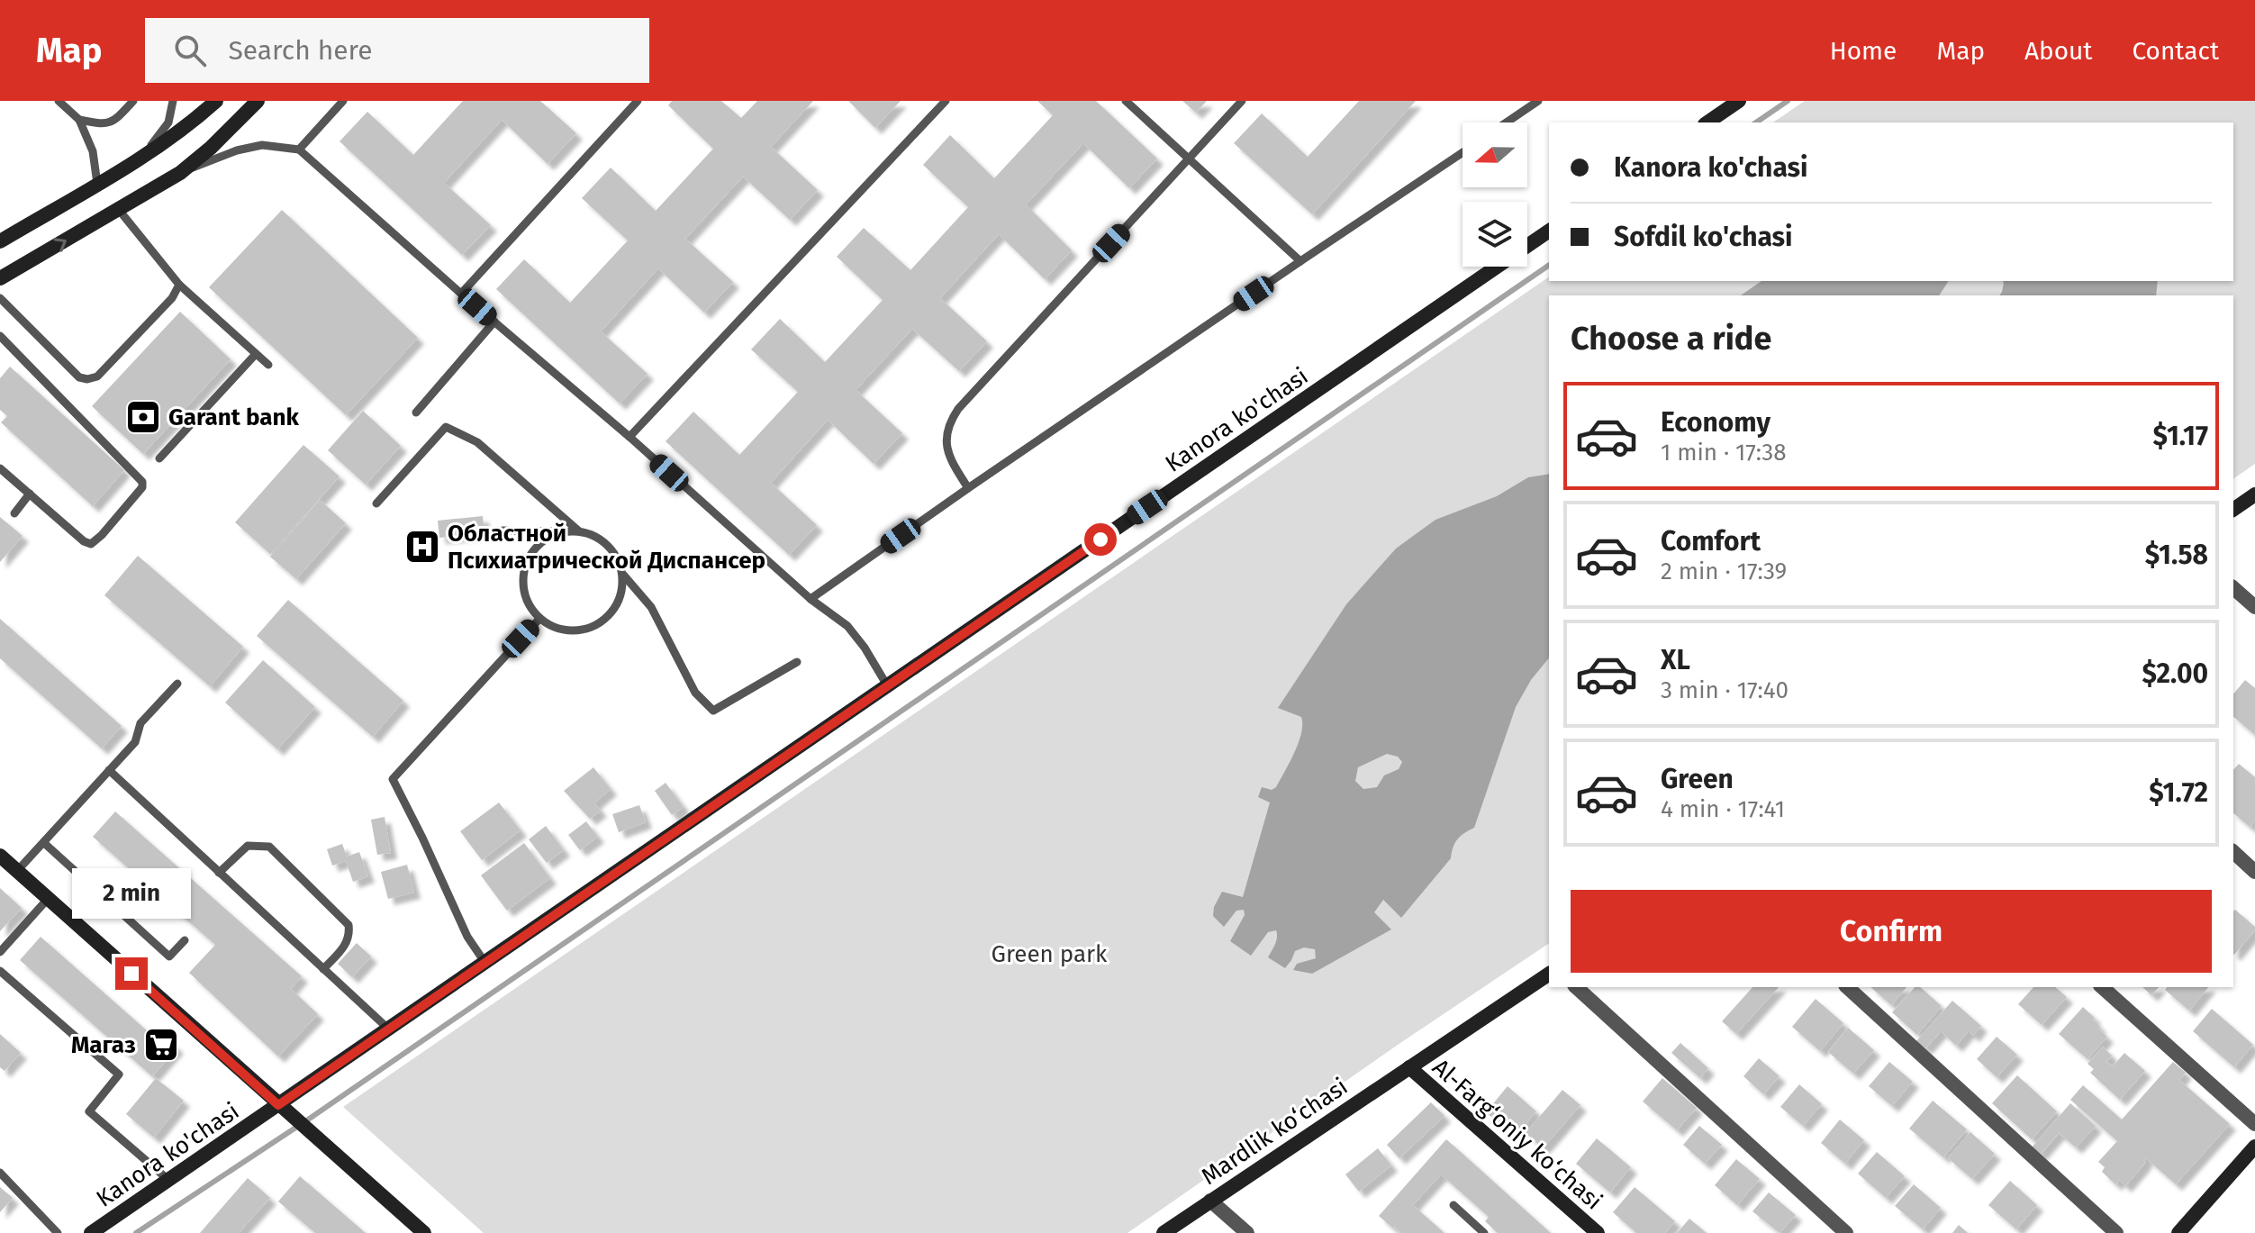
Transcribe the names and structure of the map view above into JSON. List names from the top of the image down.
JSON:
{
  "streets": {
    "street": ["Kanora ko'chasi", "Mardlik ko‘chasi", "Al-Farg‘oniy ko‘chasi"]
  },
  "crossings": [
    ["Mardlik ko‘chasi", "Al-Farg‘oniy ko‘chasi"]
  ],
  "parks": ["Green park"],
  "places": {
    "bank": ["Garant bank"],
    "hospital": ["Областной Психиатрической Диспансер"],
    "supermarket": ["Магаз"]
  },
  "north": "left",
  "page": {
    "header": "Map",
    "search": "Search here",
    "nav": [
      "Home",
      "Map",
      "About",
      "Contact"
    ],
    "banner": ["Kanora ko'chasi", "Sofdil ko'chasi"],
    "heading": "Choose a ride",
    "list": [
      {
        "name": "Economy",
        "note": "1 min · 17:38",
        "value": "$1.17"
      },
      {
        "name": "Comfort",
        "note": "2 min · 17:39",
        "value": "$1.58"
      },
      {
        "name": "XL",
        "note": "3 min · 17:40",
        "value": "$2.00"
      },
      {
        "name": "Green",
        "note": "4 min · 17:41",
        "value": "$1.72"
      }
    ],
    "bubble": "2 min",
    "buttons": "Confirm"
  }
}
